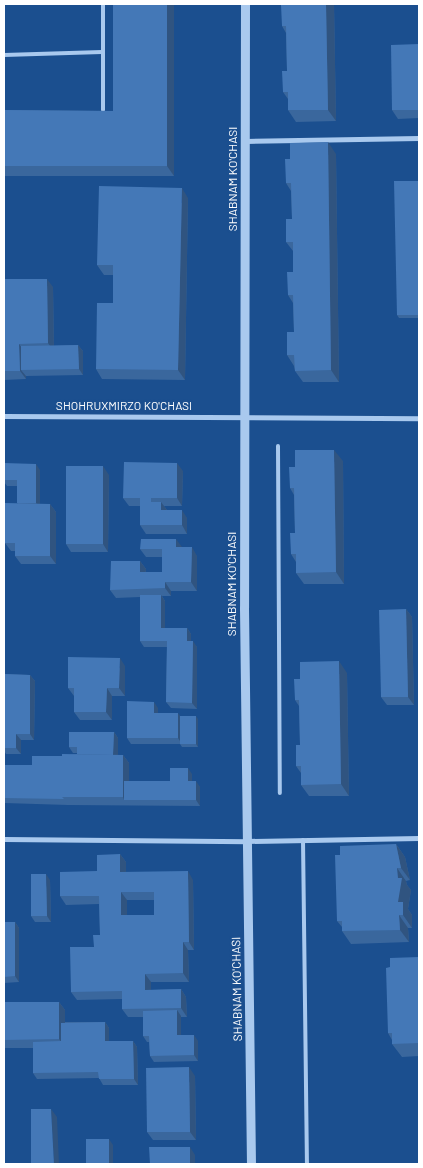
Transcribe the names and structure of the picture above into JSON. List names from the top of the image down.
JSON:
{
  "streets": {
    "street": ["SHABNAM KO'CHASI", "SHOHRUXMIRZO KO'CHASI"]
  },
  "crossings": [
    ["SHABNAM KO'CHASI", "SHOHRUXMIRZO KO'CHASI"]
  ]
}
